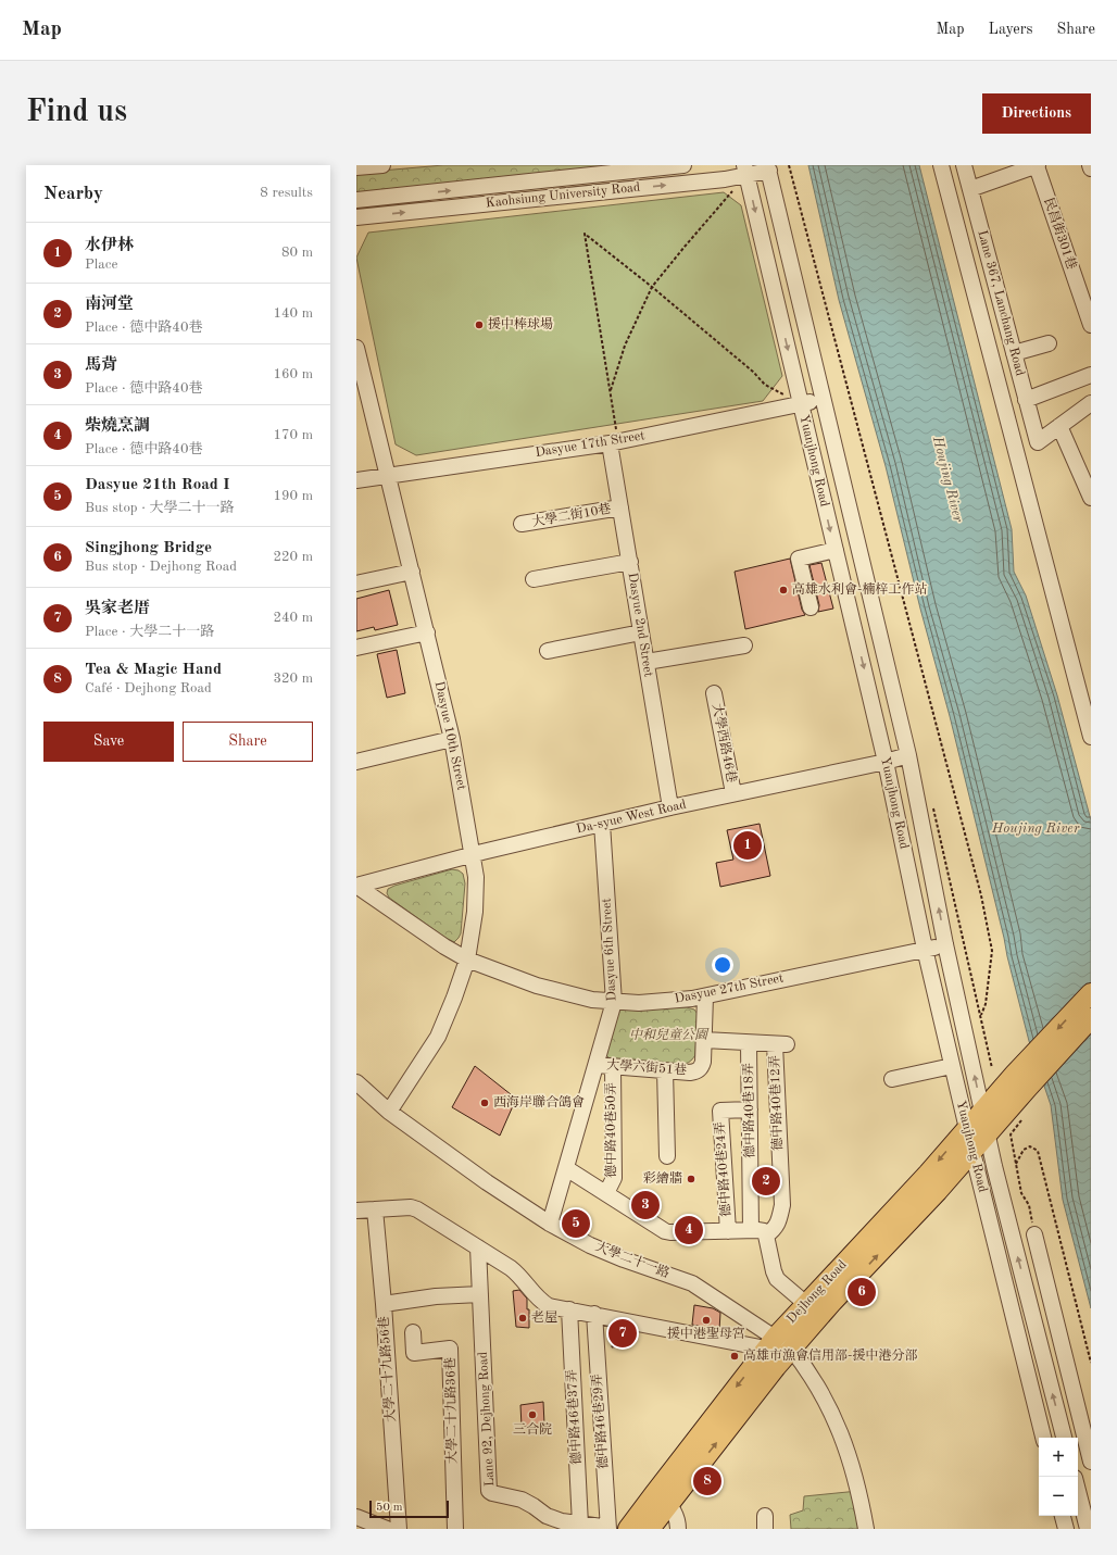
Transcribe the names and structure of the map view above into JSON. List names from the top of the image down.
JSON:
{
  "streets": {
    "main road": ["Dejhong Road"],
    "street": [
      "Kaohsiung University Road",
      "民昌街301巷",
      "Lane 367, Lanchang Road",
      "Dasyue 17th Street",
      "Yuanjhong Road",
      "大學二街10巷",
      "Dasyue 2nd Street",
      "Dasyue 10th Street",
      "大學西路46巷",
      "Da-syue West Road",
      "Dasyue 6th Street",
      "Dasyue 27th Street",
      "大學六街51巷",
      "德中路40巷12弄",
      "德中路40巷18弄",
      "德中路40巷50弄",
      "德中路40巷24弄",
      "大學二十一路",
      "大學二十九路56巷",
      "大學二十九路36巷",
      "德中路46巷37弄",
      "Lane 92, Dejhong Road",
      "德中路46巷29弄"
    ]
  },
  "crossings": [
    ["Kaohsiung University Road", "Yuanjhong Road"],
    ["Dasyue 17th Street", "Yuanjhong Road"],
    ["Dasyue 17th Street", "Dasyue 2nd Street"],
    ["Dasyue 17th Street", "Dasyue 10th Street"],
    ["Yuanjhong Road", "Da-syue West Road"],
    ["Yuanjhong Road", "Dasyue 27th Street"],
    ["Yuanjhong Road", "Dejhong Road"],
    ["大學二街10巷", "Dasyue 2nd Street"],
    ["Dasyue 2nd Street", "Da-syue West Road"],
    ["Dasyue 10th Street", "Da-syue West Road"],
    ["Dasyue 10th Street", "Dasyue 27th Street"],
    ["Dasyue 10th Street", "大學二十一路"],
    ["大學西路46巷", "Da-syue West Road"],
    ["Da-syue West Road", "Dasyue 6th Street"],
    ["Da-syue West Road", "Dasyue 27th Street"],
    ["Dasyue 6th Street", "Dasyue 27th Street"],
    ["Dasyue 6th Street", "大學六街51巷"],
    ["Dasyue 6th Street", "大學二十一路"],
    ["Dasyue 27th Street", "大學六街51巷"],
    ["大學六街51巷", "德中路40巷50弄"],
    ["德中路40巷12弄", "德中路40巷18弄"],
    ["德中路40巷18弄", "德中路40巷24弄"],
    ["大學二十一路", "Dejhong Road"],
    ["德中路46巷37弄", "Lane 92, Dejhong Road"],
    ["Lane 92, Dejhong Road", "德中路46巷29弄"]
  ],
  "one_way": ["Kaohsiung University Road"],
  "water": ["Houjing River"],
  "parks": ["中和兒童公園"],
  "places": [
    "援中棒球場",
    "高雄水利會-楠梓工作站",
    "西海岸聯合鴿會",
    "彩繪牆",
    "老屋",
    "援中港聖母宮",
    "高雄市漁會信用部-援中港分部",
    "三合院"
  ],
  "scale_bar": "50 m",
  "page": {
    "header": "Map",
    "nav": ["Map", "Layers", "Share"],
    "buttons": [
      "Directions",
      ["Save", "Share"]
    ],
    "title": "Find us",
    "heading": ["Nearby", "8 results"],
    "list": [
      {
        "mark": "1",
        "name": "水伊林",
        "note": "Place",
        "value": "80 m"
      },
      {
        "mark": "2",
        "name": "南河堂",
        "note": "Place · 德中路40巷",
        "value": "140 m"
      },
      {
        "mark": "3",
        "name": "馬背",
        "note": "Place · 德中路40巷",
        "value": "160 m"
      },
      {
        "mark": "4",
        "name": "柴燒烹調",
        "note": "Place · 德中路40巷",
        "value": "170 m"
      },
      {
        "mark": "5",
        "name": "Dasyue 21th Road I",
        "note": "Bus stop · 大學二十一路",
        "value": "190 m"
      },
      {
        "mark": "6",
        "name": "Singjhong Bridge",
        "note": "Bus stop · Dejhong Road",
        "value": "220 m"
      },
      {
        "mark": "7",
        "name": "吳家老厝",
        "note": "Place · 大學二十一路",
        "value": "240 m"
      },
      {
        "mark": "8",
        "name": "Tea & Magic Hand",
        "note": "Café · Dejhong Road",
        "value": "320 m"
      }
    ],
    "pins": [
      "1",
      "2",
      "3",
      "5",
      "4",
      "6",
      "7",
      "8"
    ],
    "map_buttons": ["+", "−"],
    "scale": "50 m"
  }
}
